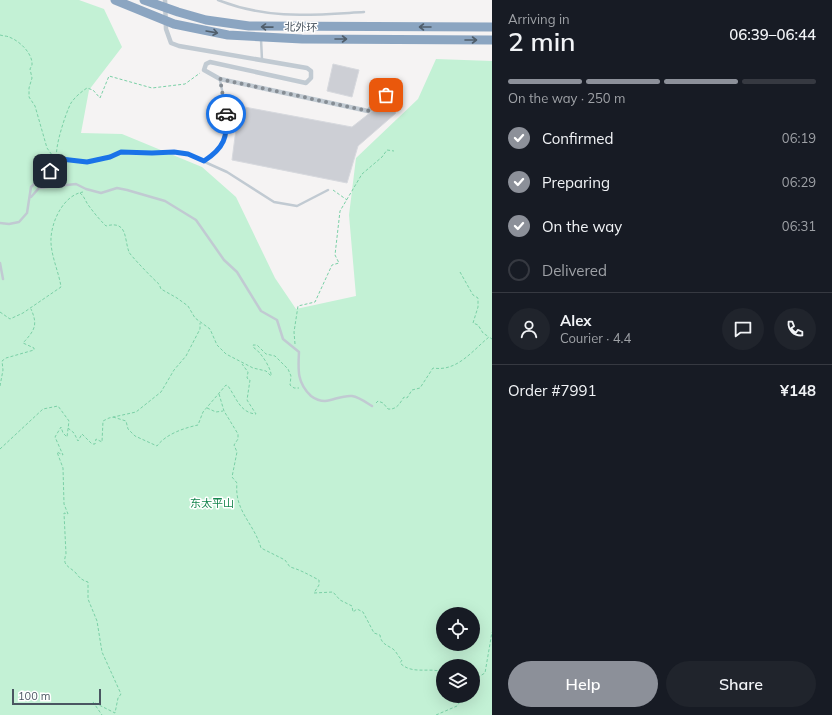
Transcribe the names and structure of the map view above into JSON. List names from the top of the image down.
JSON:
{
  "streets": {
    "highway": ["北外环"]
  },
  "parks": ["东太平山"],
  "scale_bar": "100 m",
  "page": {
    "heading": ["2 min", "Arriving in", "06:39–06:44"],
    "panel": [
      "Alex",
      "Courier · 4.4",
      "Order #7991",
      "¥148"
    ],
    "bar": "On the way · 250 m",
    "list": [
      ["Confirmed", "06:19"],
      ["Preparing", "06:29"],
      ["On the way", "06:31"],
      "Delivered"
    ],
    "buttons": ["Help", "Share"],
    "scale": "100 m"
  }
}
